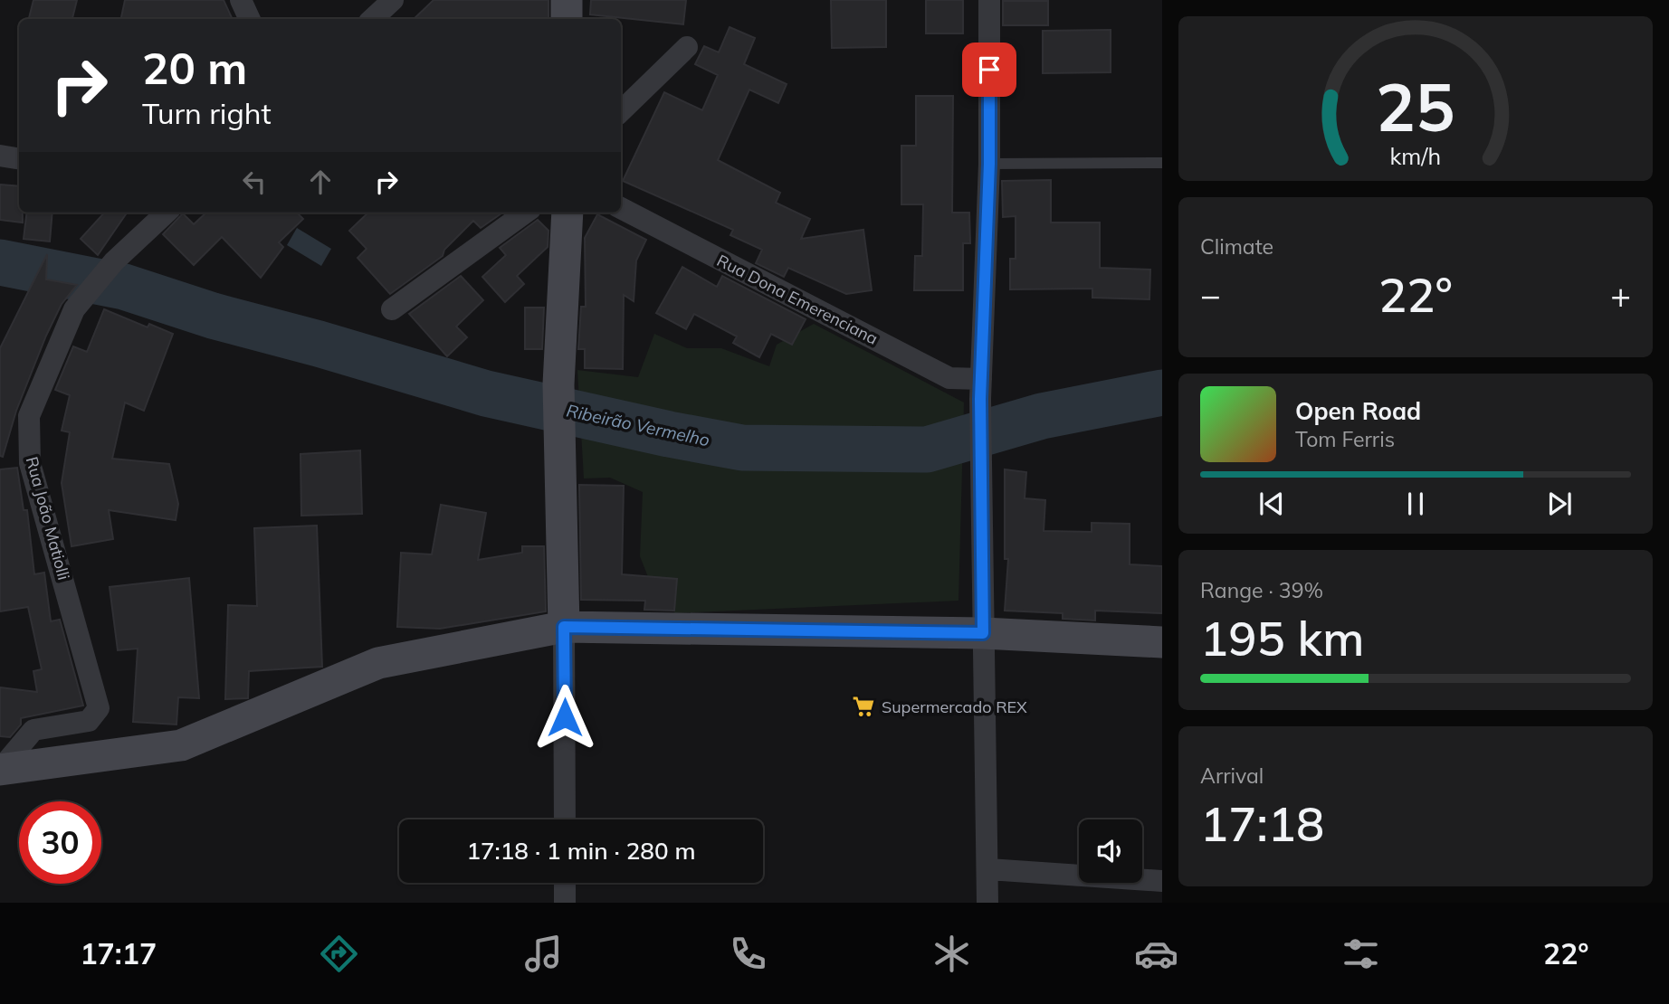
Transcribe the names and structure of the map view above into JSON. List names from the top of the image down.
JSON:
{
  "streets": {
    "street": ["Rua Dona Emerenciana", "Rua João Matiolli"]
  },
  "water": ["Ribeirão Vermelho"],
  "places": {
    "supermarket": ["Supermercado REX"]
  },
  "page": {
    "turn": ["20 m", "Turn right"],
    "tile": [
      "Climate",
      ["Range · 39%", "195 km"],
      ["Arrival", "17:18"]
    ],
    "heat": ["−", "22°", "+"],
    "song": ["Open Road", "Tom Ferris"],
    "limit": "30",
    "trip": "17:18 · 1 min · 280 m",
    "tabs": ["17:17", "22°"],
    "gauge": ["25", "km/h"]
  }
}
